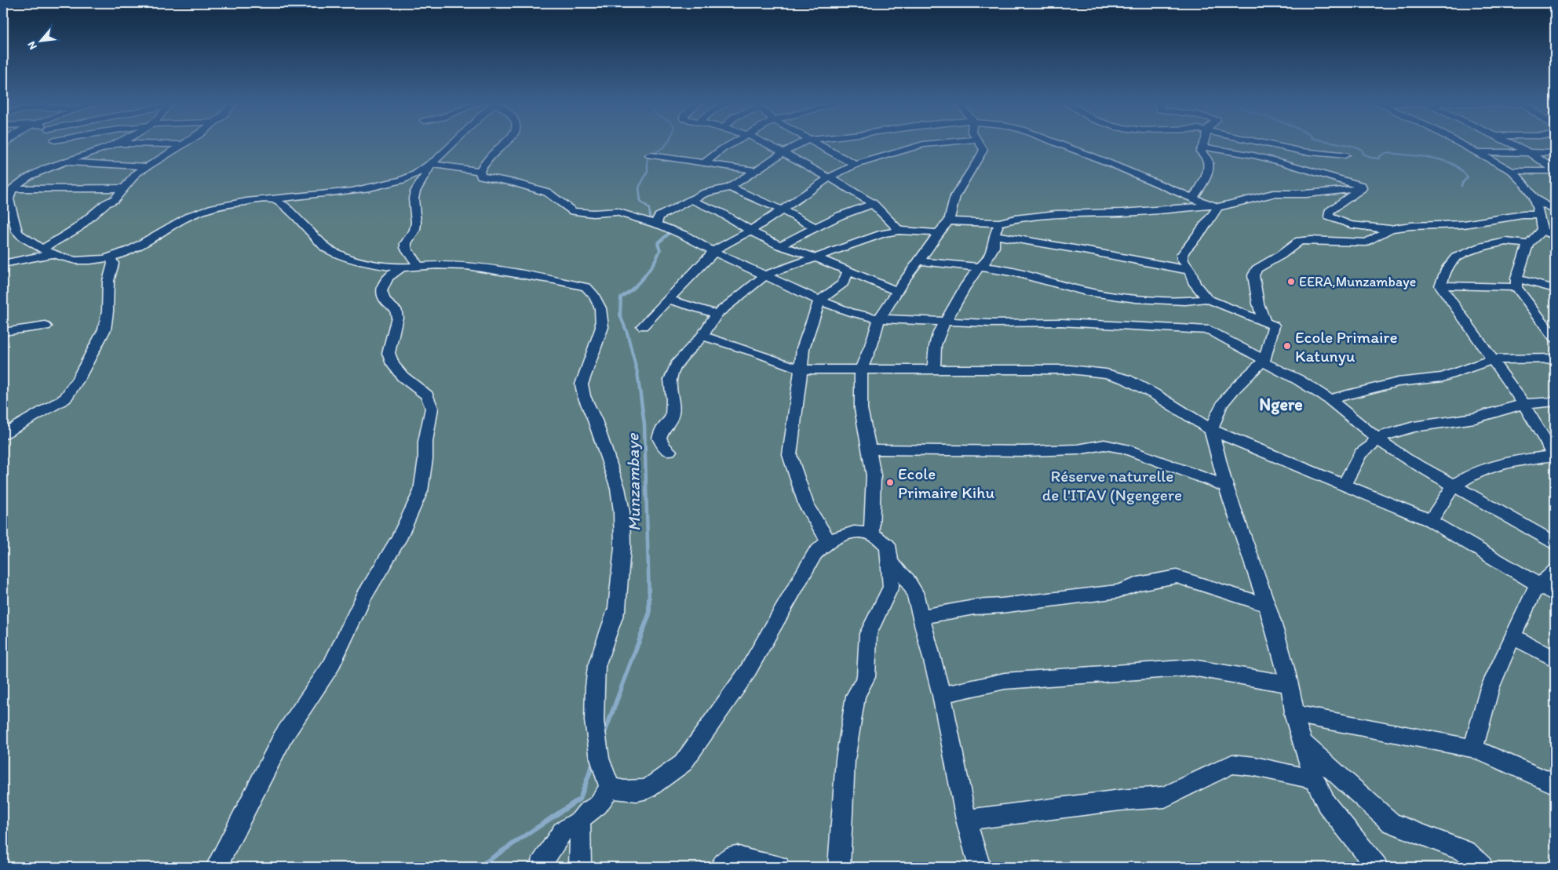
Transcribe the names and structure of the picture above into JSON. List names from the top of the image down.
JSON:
{
  "districts": ["Ngere"],
  "water": ["Munzambaye"],
  "parks": ["Réserve naturelle de l'ITAV (Ngengere"],
  "places": ["EERA,Munzambaye", "Ecole Primaire Katunyu", "Ecole Primaire Kihu"],
  "north": "bottom left"
}
